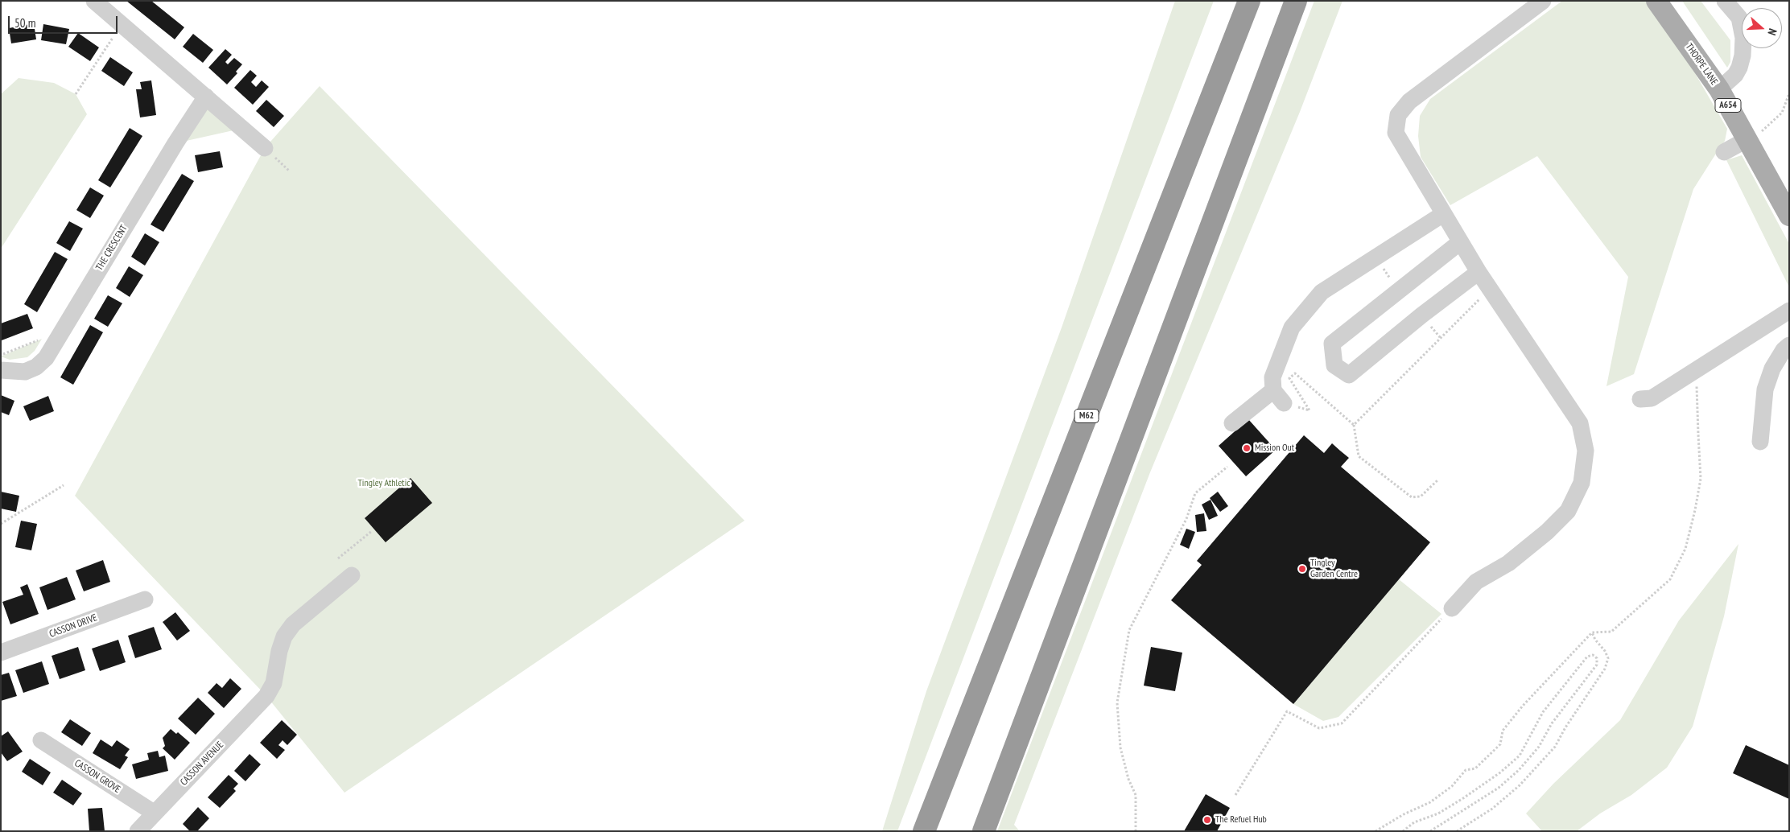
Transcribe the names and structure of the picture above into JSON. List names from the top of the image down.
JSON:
{
  "streets": {
    "highway": ["M62"],
    "main road": ["THORPE LANE", "A654"],
    "street": [
      "THE CRESCENT",
      "CASSON DRIVE",
      "CASSON AVENUE",
      "CASSON GROVE"
    ]
  },
  "crossings": [
    ["CASSON AVENUE", "CASSON GROVE"]
  ],
  "parks": ["Tingley Athletic"],
  "places": ["Mission Out", "Tingley Garden Centre", "The Refuel Hub"],
  "scale_bar": "50 m",
  "north": "right"
}
